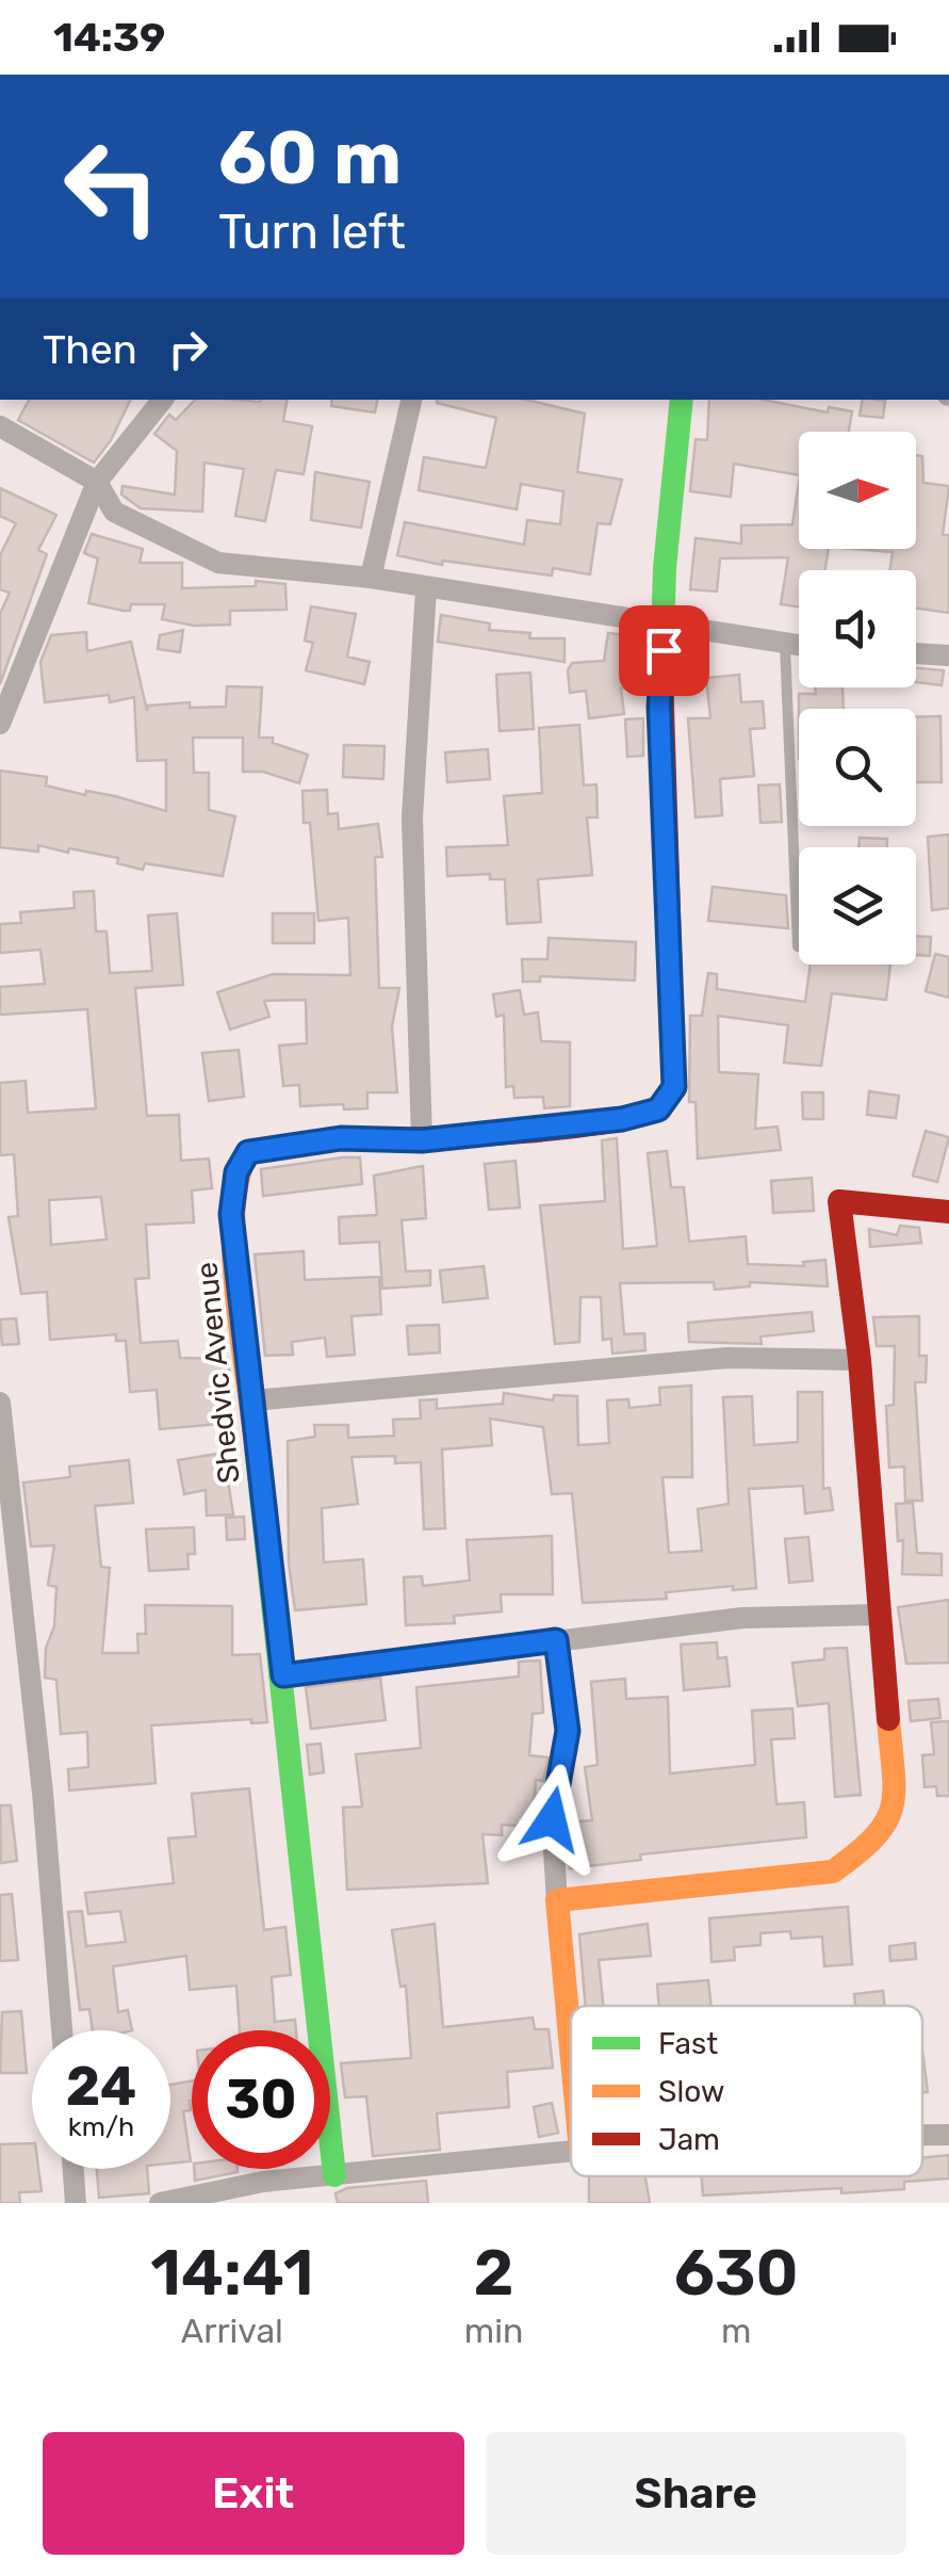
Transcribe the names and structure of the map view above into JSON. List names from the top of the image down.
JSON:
{
  "streets": {
    "street": ["Shedvic Avenue"]
  },
  "legend": ["Fast", "Slow", "Jam"],
  "north": "right",
  "page": {
    "status": "14:39",
    "turn": ["60 m", "Turn left"],
    "then": "Then",
    "speed": "24 km/h",
    "limit": "30",
    "eta": [
      "14:41",
      "Arrival",
      "2",
      "min",
      "630",
      "m"
    ],
    "buttons": ["Exit", "Share"]
  }
}
